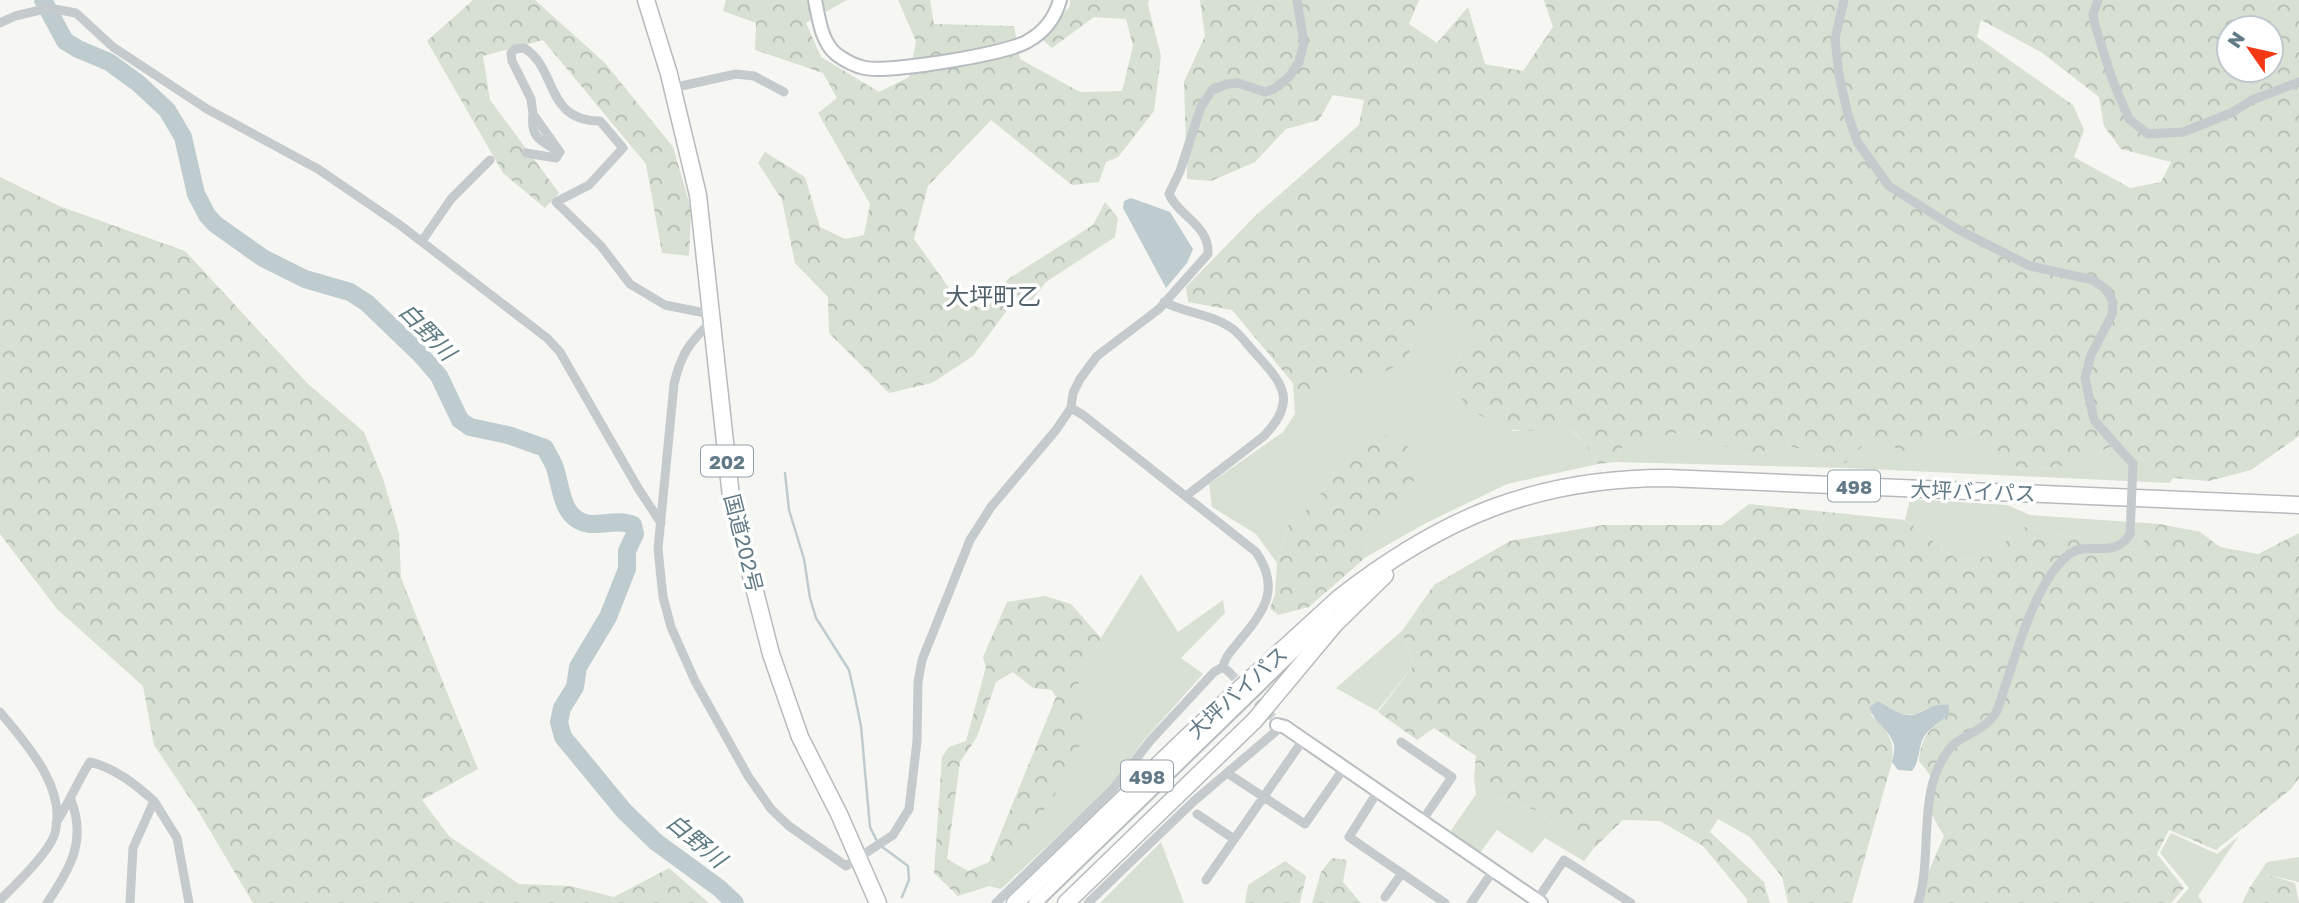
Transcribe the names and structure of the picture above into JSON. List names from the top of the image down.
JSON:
{
  "streets": {
    "highway": [
      "202",
      "498",
      "大坪バイパス",
      "国道202号"
    ]
  },
  "districts": ["大坪町乙"],
  "water": ["白野川"],
  "north": "top left"
}
